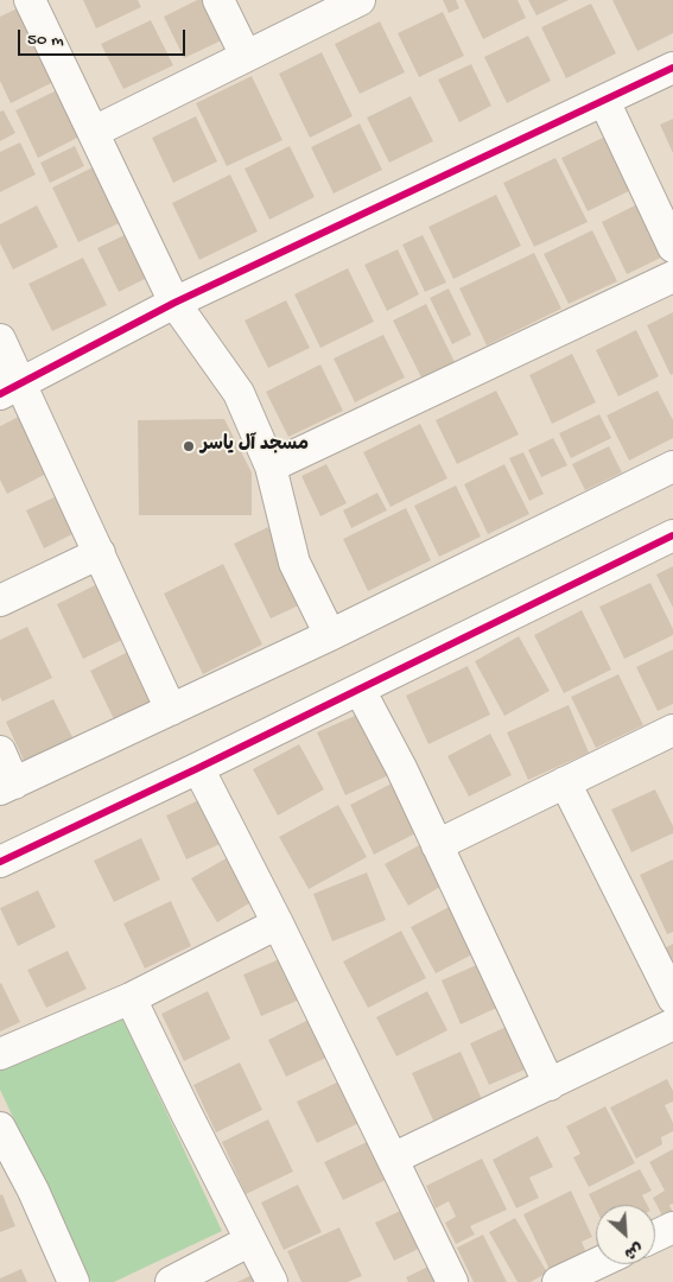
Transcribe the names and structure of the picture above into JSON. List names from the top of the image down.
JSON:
{
  "places": ["مسجد آل ياسر"],
  "scale_bar": "50 m",
  "north": "bottom right"
}
